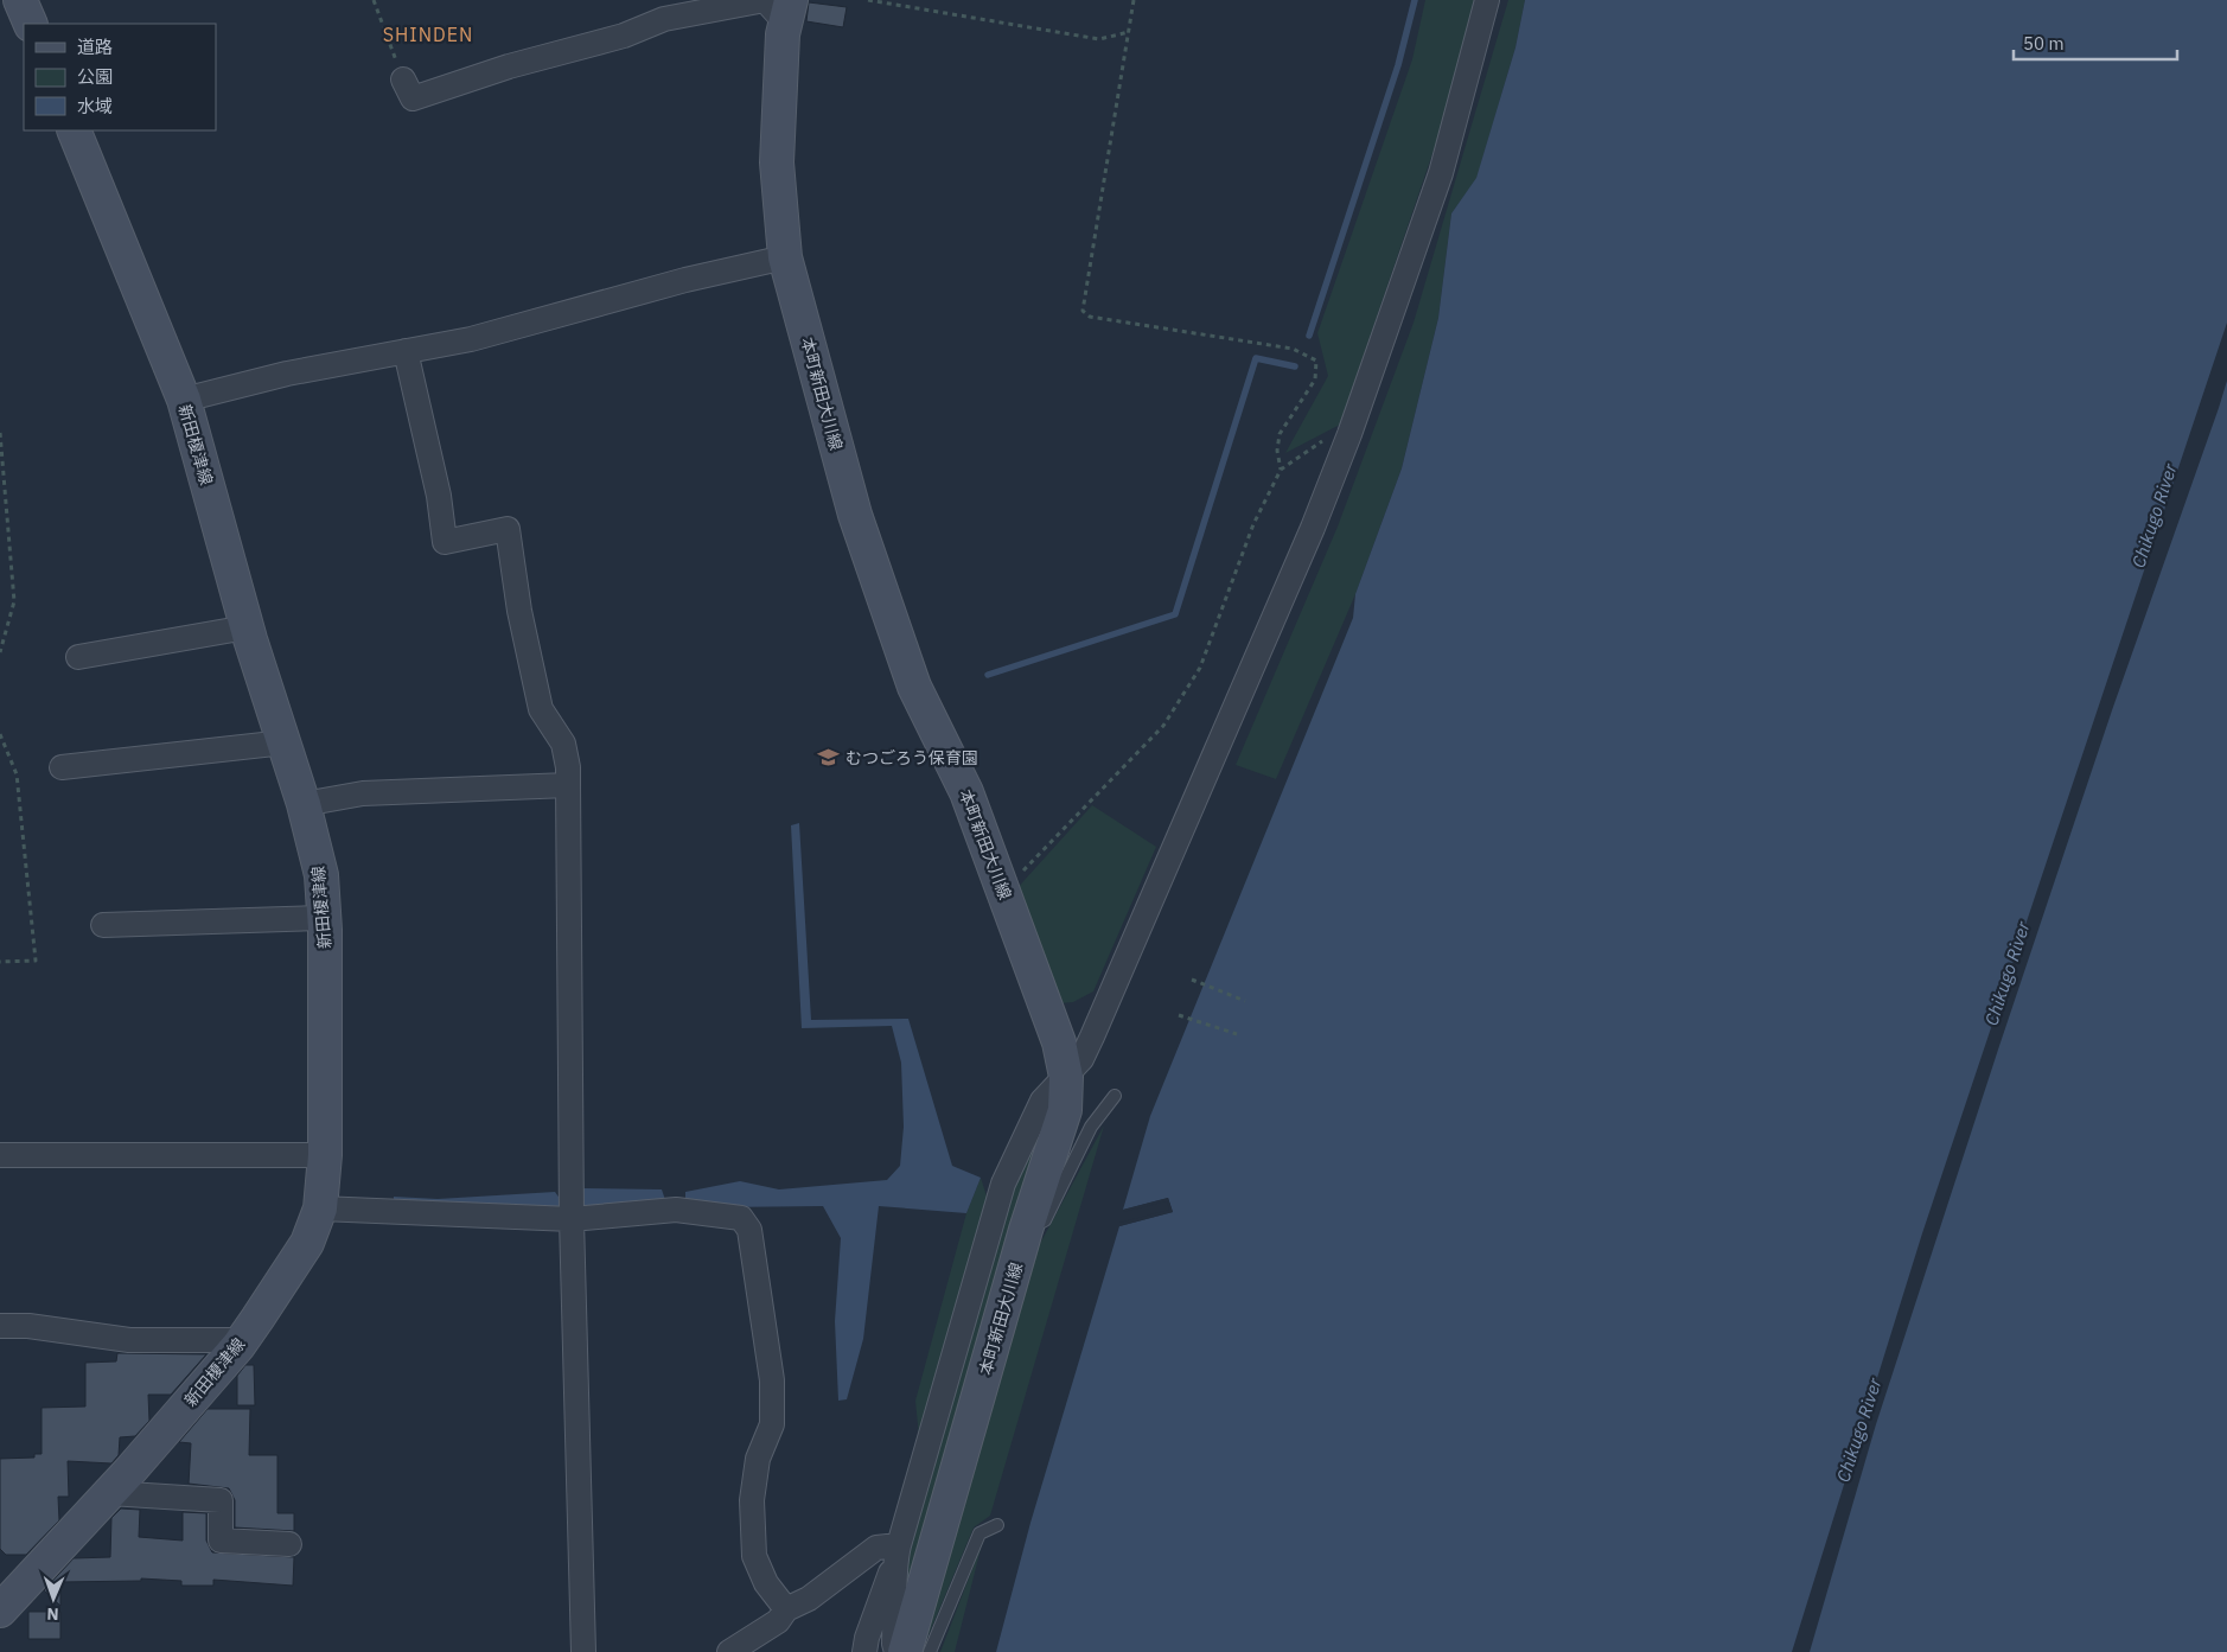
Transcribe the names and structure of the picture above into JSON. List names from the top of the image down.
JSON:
{
  "streets": {
    "main road": ["本町新田大川線", "新田榎津線"]
  },
  "districts": ["SHINDEN"],
  "water": ["Chikugo River"],
  "places": {
    "school or university": ["むつごろう保育園"]
  },
  "legend": ["道路", "公園", "水域"],
  "scale_bar": "50 m",
  "north": "bottom"
}
